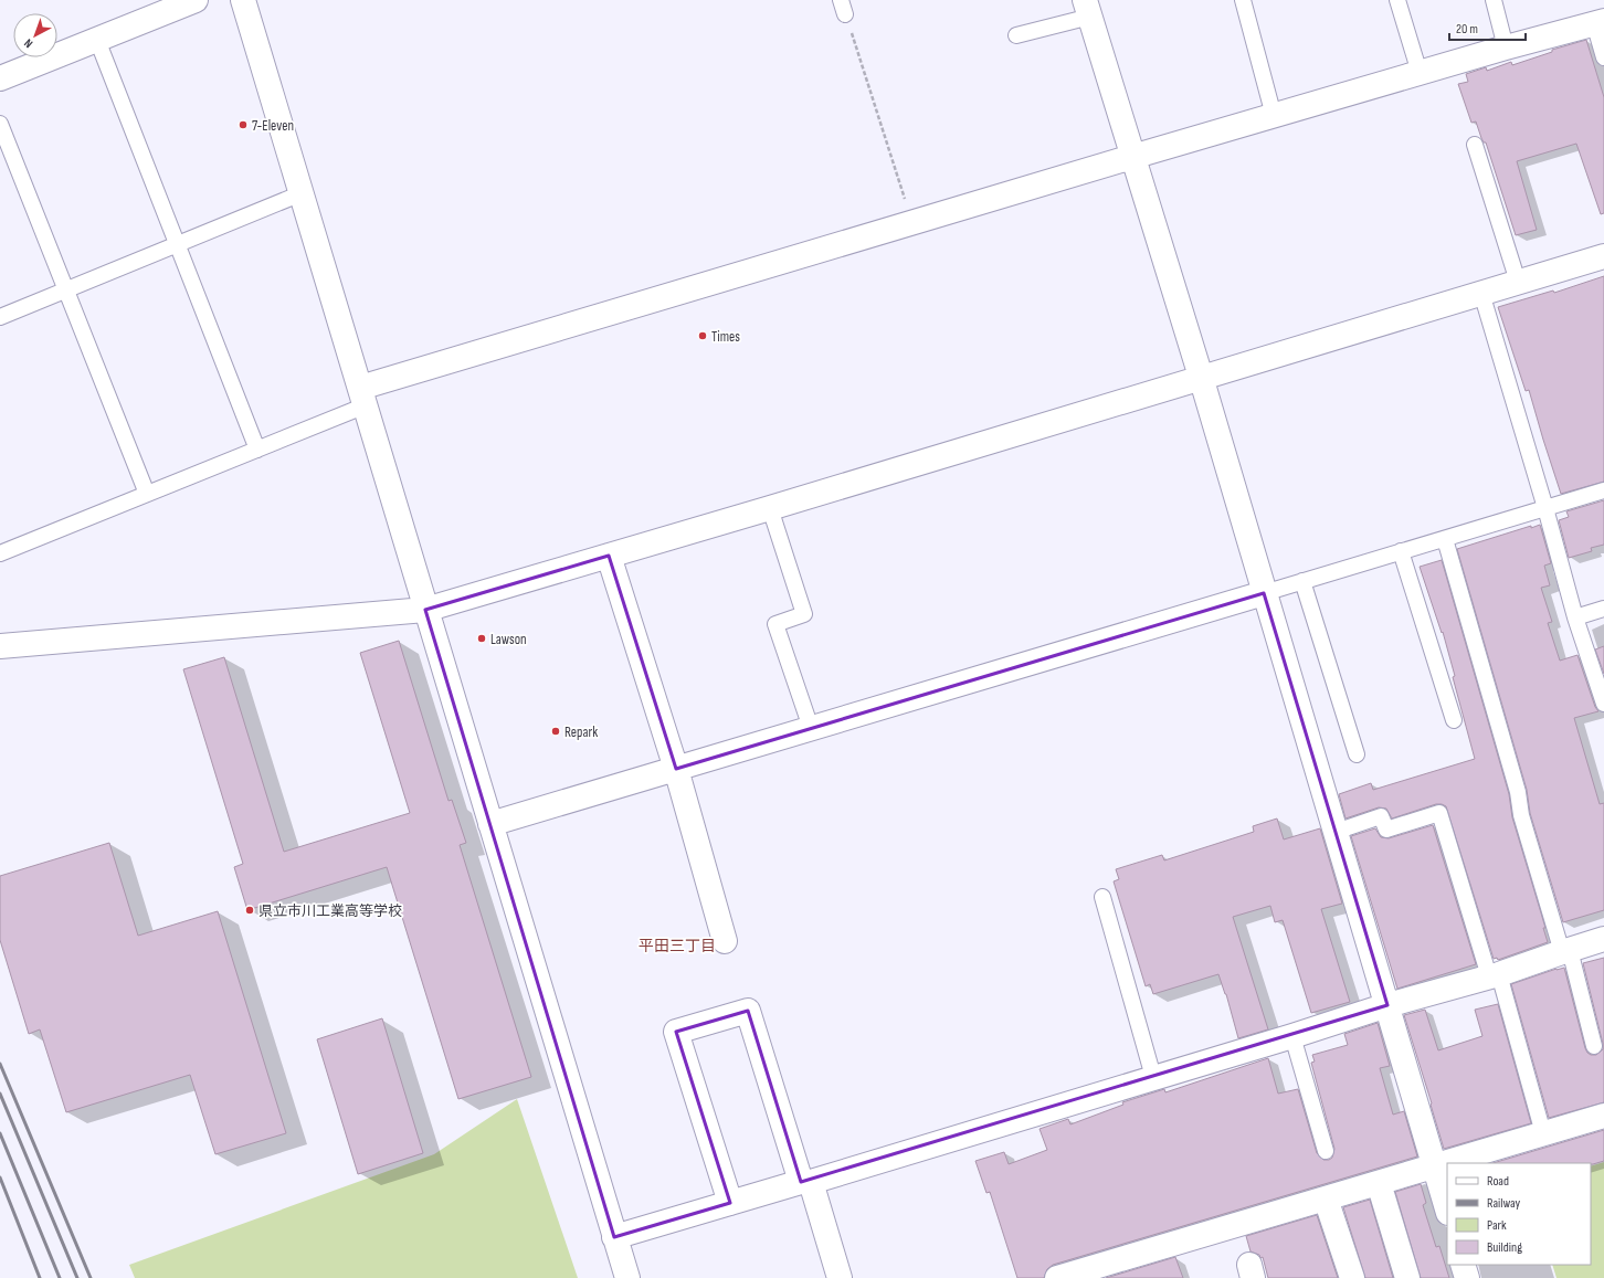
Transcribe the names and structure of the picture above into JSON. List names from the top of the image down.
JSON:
{
  "districts": ["平田三丁目"],
  "places": [
    "7-Eleven",
    "Times",
    "Lawson",
    "Repark",
    "県立市川工業高等学校"
  ],
  "legend": [
    "Road",
    "Railway",
    "Park",
    "Building"
  ],
  "scale_bar": "20 m",
  "north": "bottom left"
}
